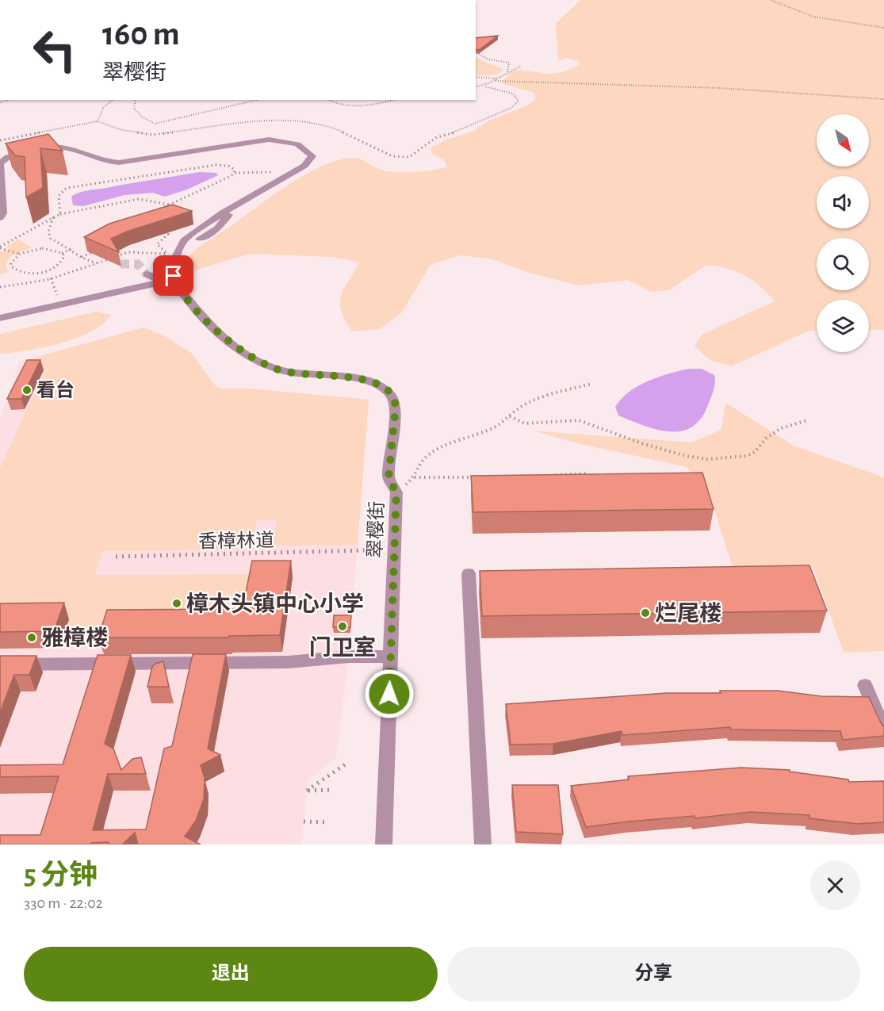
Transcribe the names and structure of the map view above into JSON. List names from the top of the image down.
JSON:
{
  "streets": {
    "street": ["翠樱街"],
    "path": ["香樟林道"]
  },
  "places": [
    "看台",
    "樟木头镇中心小学",
    "烂尾楼",
    "门卫室",
    "雅樟楼"
  ],
  "north": "bottom right",
  "page": {
    "turn": ["160 m", "翠樱街"],
    "heading": ["5 分钟", "330 m · 22:02"],
    "buttons": ["退出", "分享"]
  }
}
